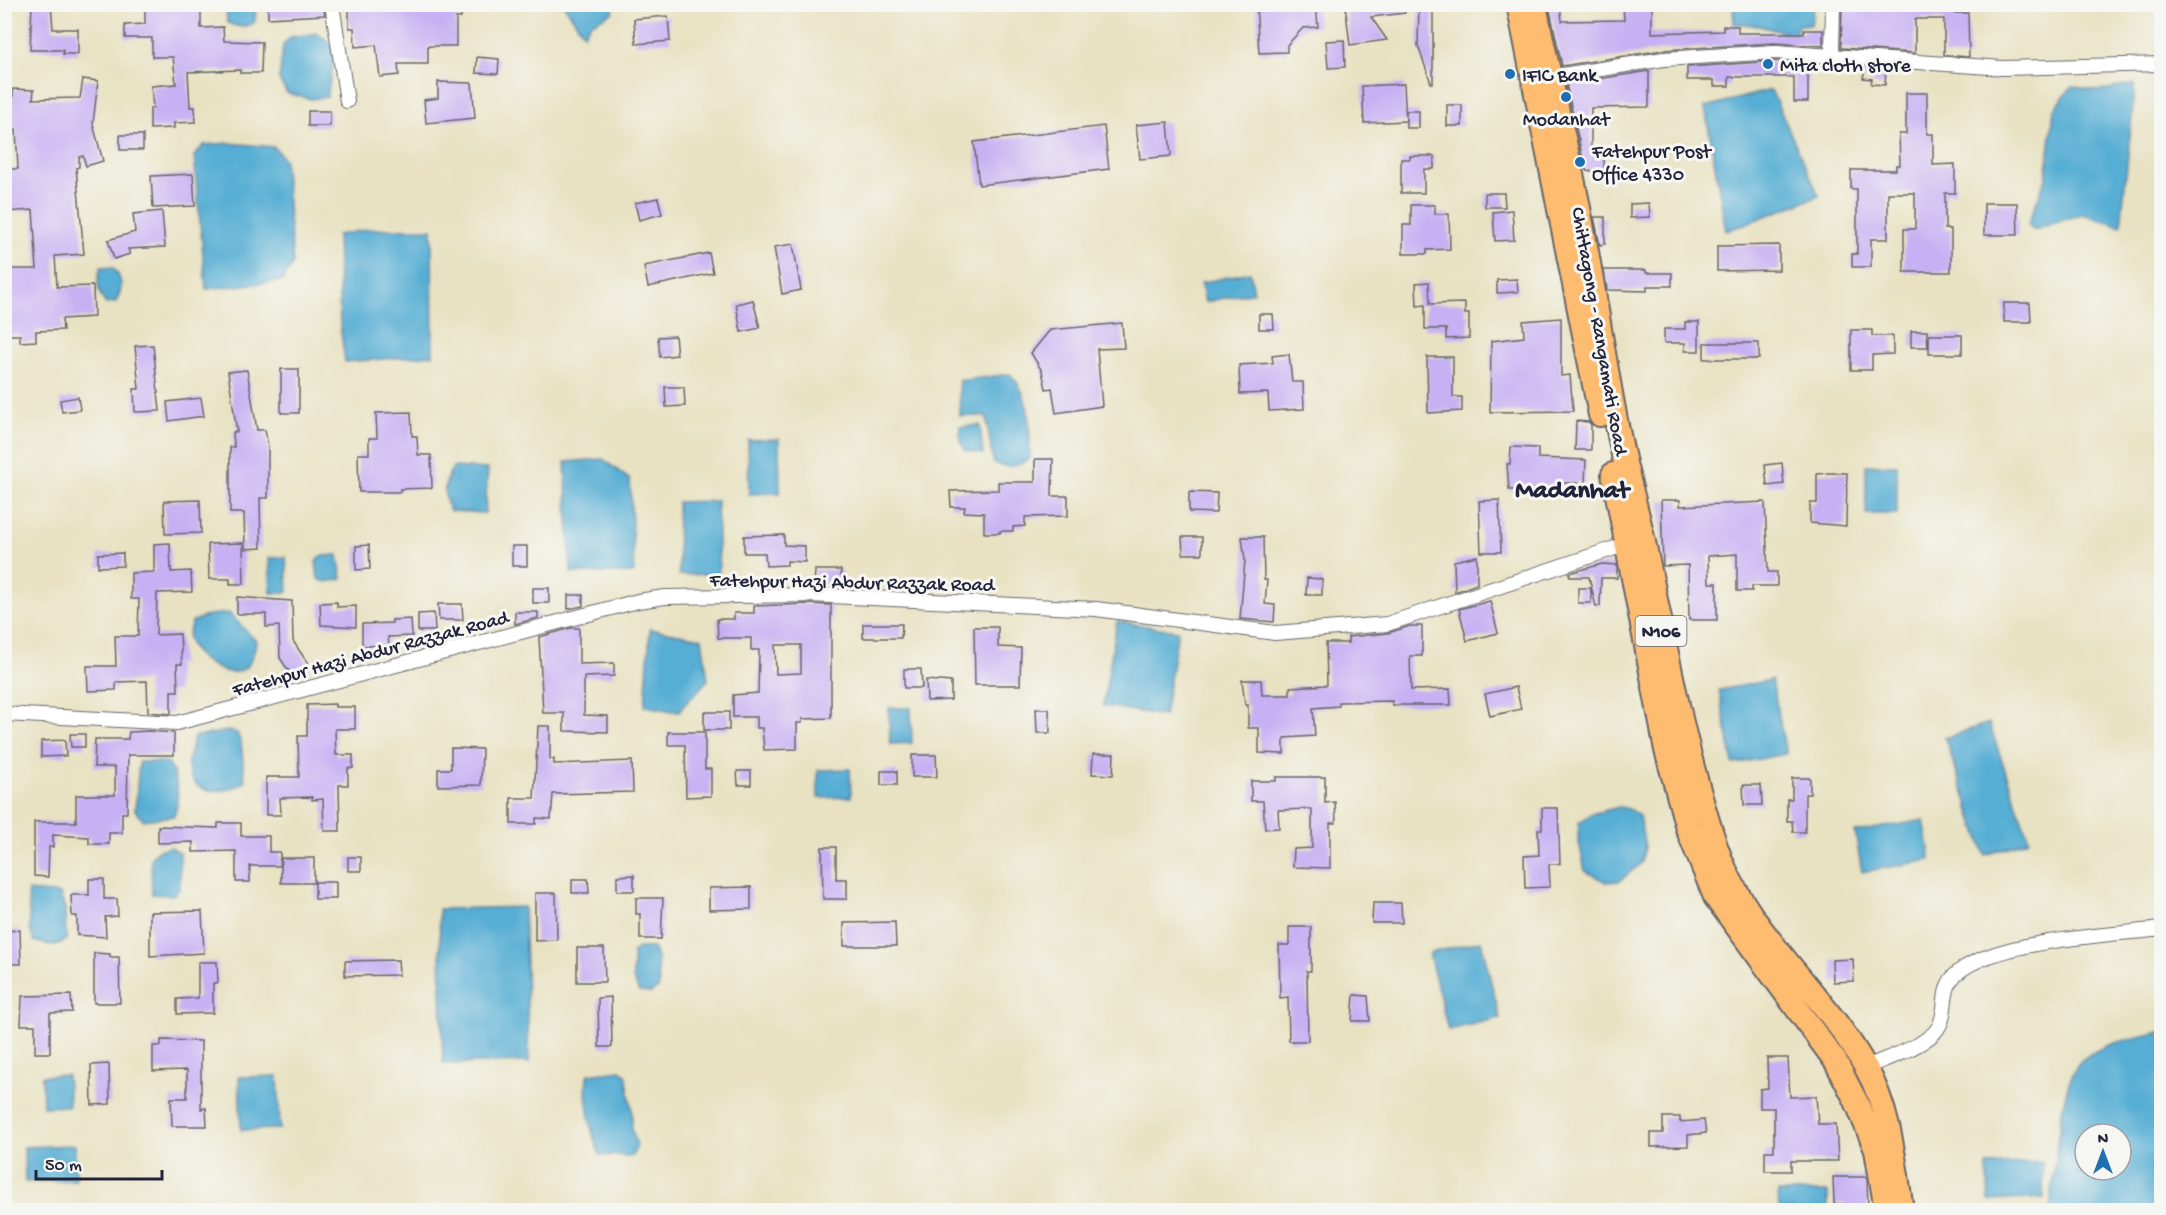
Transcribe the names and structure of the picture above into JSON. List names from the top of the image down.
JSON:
{
  "streets": {
    "highway": ["Chittagong - Rangamati Road", "N106"],
    "street": ["Fatehpur Hazi Abdur Razzak Road"]
  },
  "crossings": [
    ["Chittagong - Rangamati Road", "Fatehpur Hazi Abdur Razzak Road"]
  ],
  "districts": ["Madanhat"],
  "places": [
    "Mita cloth store",
    "IFIC Bank",
    "Modanhat",
    "Fatehpur Post Office 4330"
  ],
  "scale_bar": "50 m",
  "north": "top"
}
